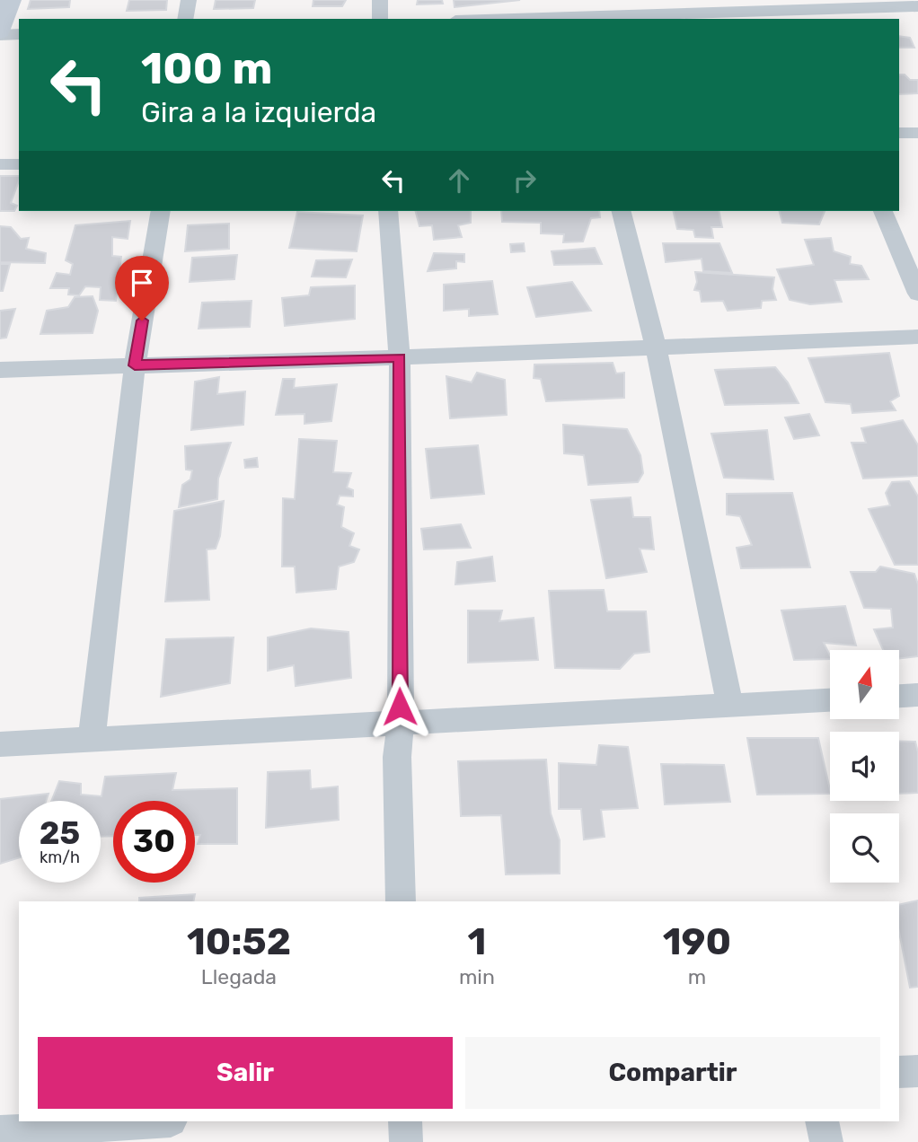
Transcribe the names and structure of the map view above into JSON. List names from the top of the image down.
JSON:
{
  "north": "top",
  "page": {
    "turn": ["100 m", "Gira a la izquierda"],
    "speed": "25 km/h",
    "limit": "30",
    "eta": [
      "10:52",
      "Llegada",
      "1",
      "min",
      "190",
      "m"
    ],
    "buttons": ["Salir", "Compartir"]
  }
}
